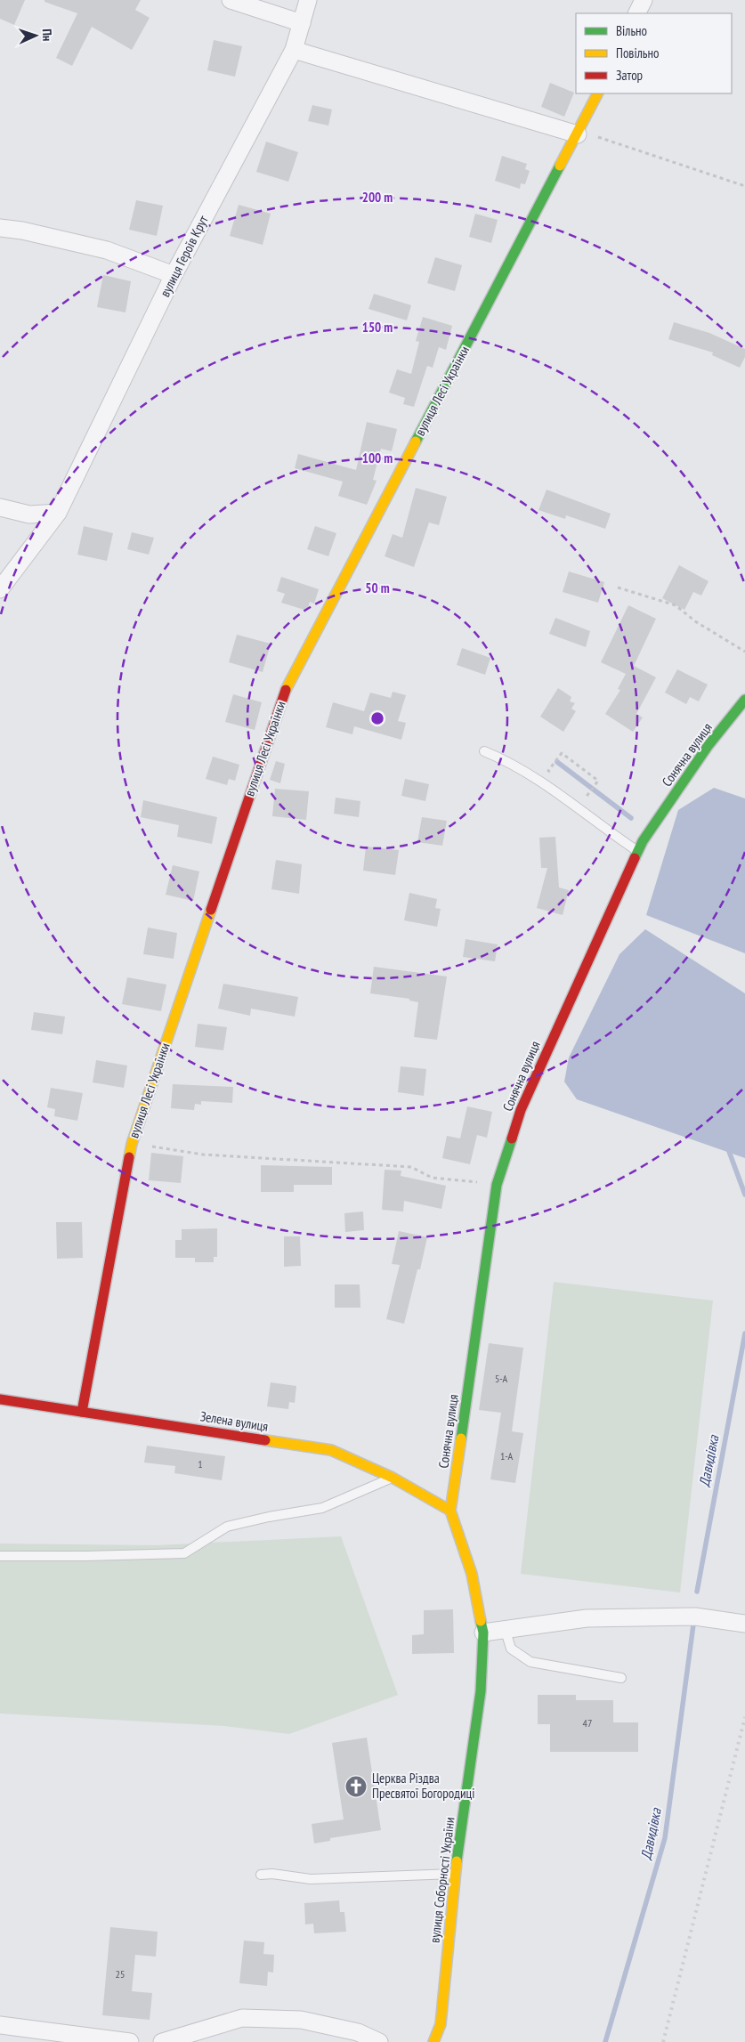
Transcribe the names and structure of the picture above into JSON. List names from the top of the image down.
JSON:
{
  "streets": {
    "street": [
      "вулиця Героїв Крут",
      "вулиця Лесі Українки",
      "Сонячна вулиця",
      "Зелена вулиця",
      "вулиця Соборності України"
    ]
  },
  "crossings": [
    ["вулиця Лесі Українки", "Зелена вулиця"],
    ["Сонячна вулиця", "Зелена вулиця"],
    ["Сонячна вулиця", "вулиця Соборності України"],
    ["Зелена вулиця", "вулиця Соборності України"]
  ],
  "water": ["Давидівка"],
  "places": {
    "church": ["Церква Різдва Пресвятої Богородиці"]
  },
  "house_numbers": [
    "5-А",
    "1-А",
    "1",
    "47",
    "25"
  ],
  "legend": ["Вільно", "Повільно", "Затор"],
  "north": "right",
  "rings": [
    "200 m",
    "150 m",
    "100 m",
    "50 m"
  ]
}
